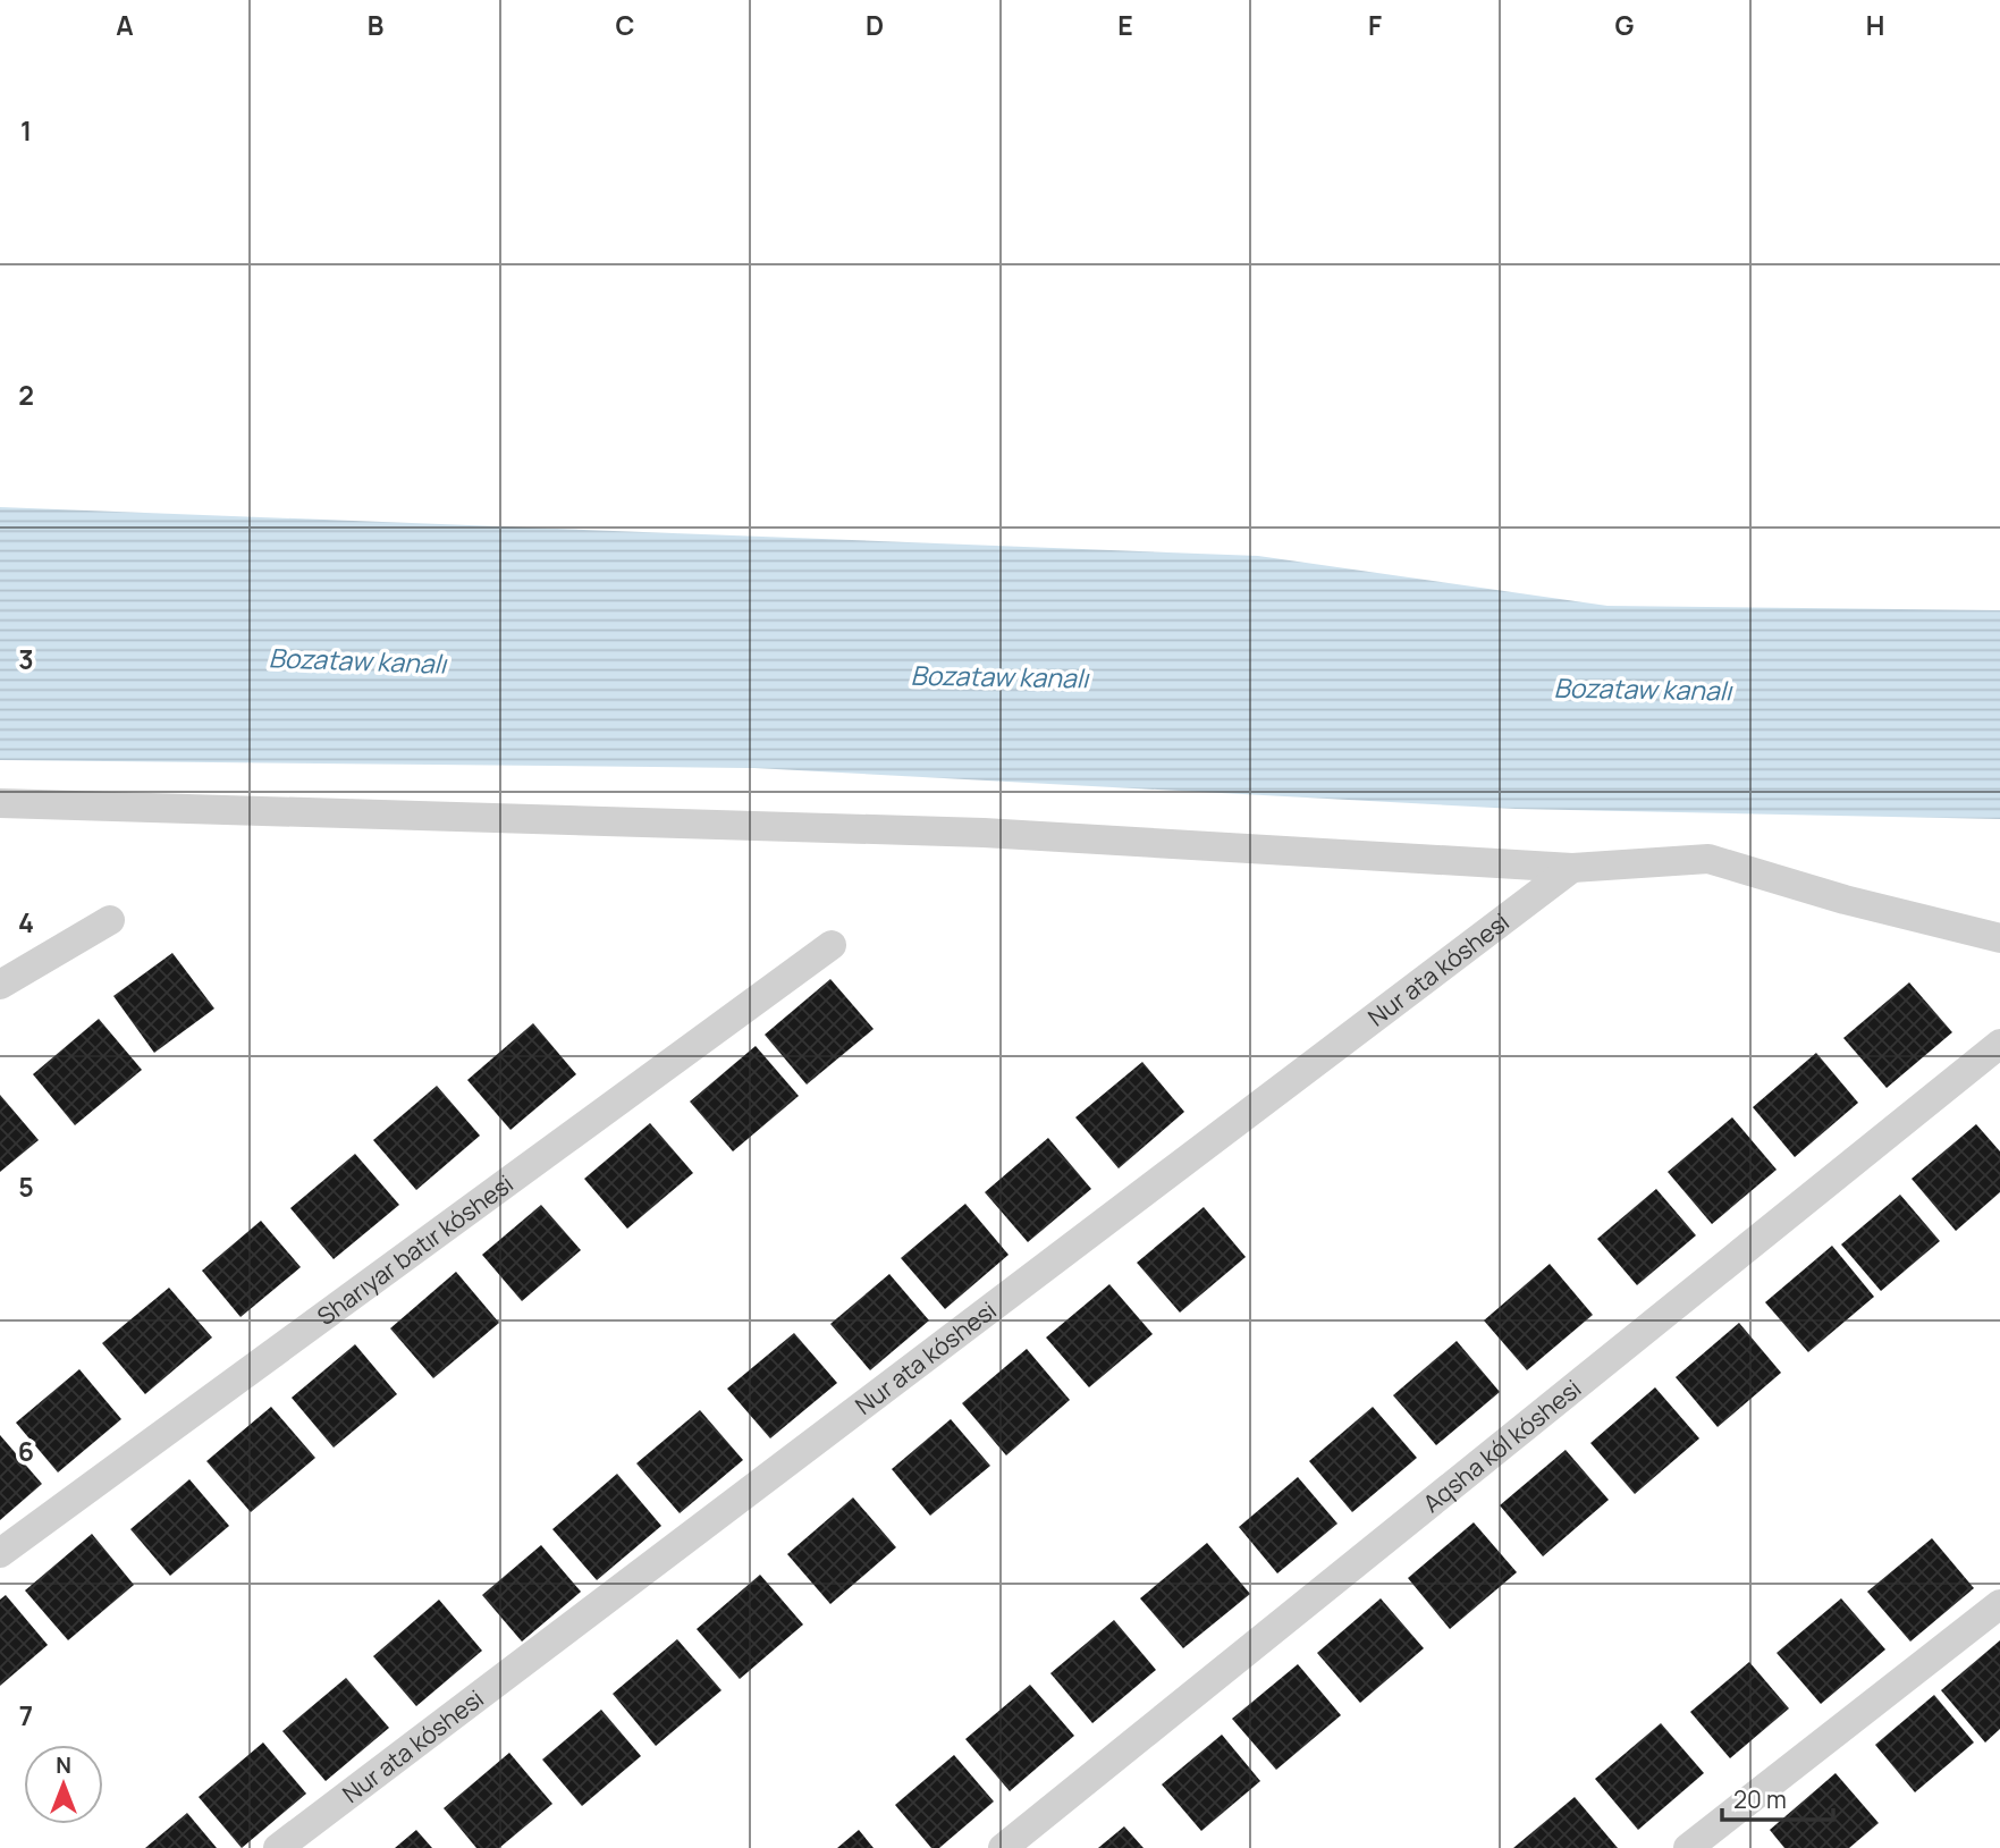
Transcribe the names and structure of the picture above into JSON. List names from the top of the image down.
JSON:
{
  "streets": {
    "street": ["Nur ata kóshesi", "Sharıyar batır kóshesi", "Aqsha kól kóshesi"]
  },
  "water": ["Bozataw kanalı"],
  "scale_bar": "20 m",
  "north": "top",
  "grid": {
    "columns": [
      "A",
      "B",
      "C",
      "D",
      "E",
      "F",
      "G",
      "H"
    ],
    "rows": [
      "1",
      "2",
      "3",
      "4",
      "5",
      "6",
      "7"
    ]
  }
}
